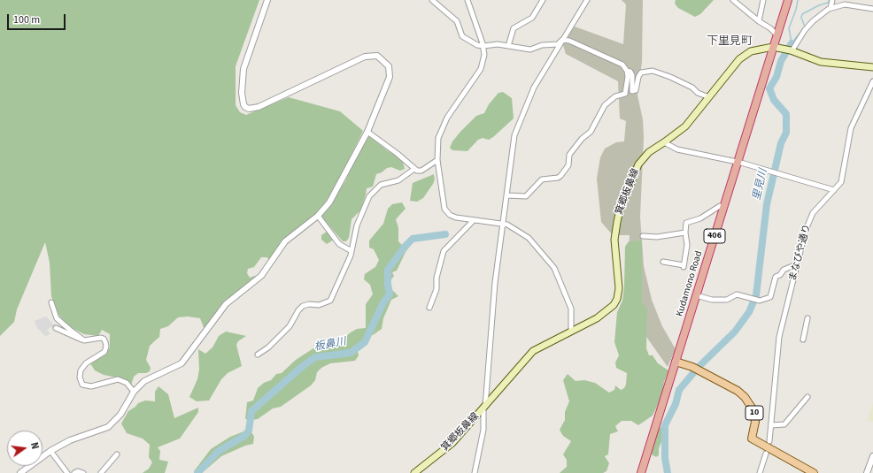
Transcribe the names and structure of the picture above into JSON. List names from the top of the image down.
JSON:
{
  "streets": {
    "highway": ["406", "Kudamono Road"],
    "main road": ["箕郷板鼻線", "10"],
    "street": ["まなびや通り"]
  },
  "crossings": [
    ["箕郷板鼻線", "Kudamono Road"],
    ["Kudamono Road", "10"]
  ],
  "districts": ["下里見町"],
  "water": ["里見川", "板鼻川"],
  "scale_bar": "100 m",
  "north": "right"
}
